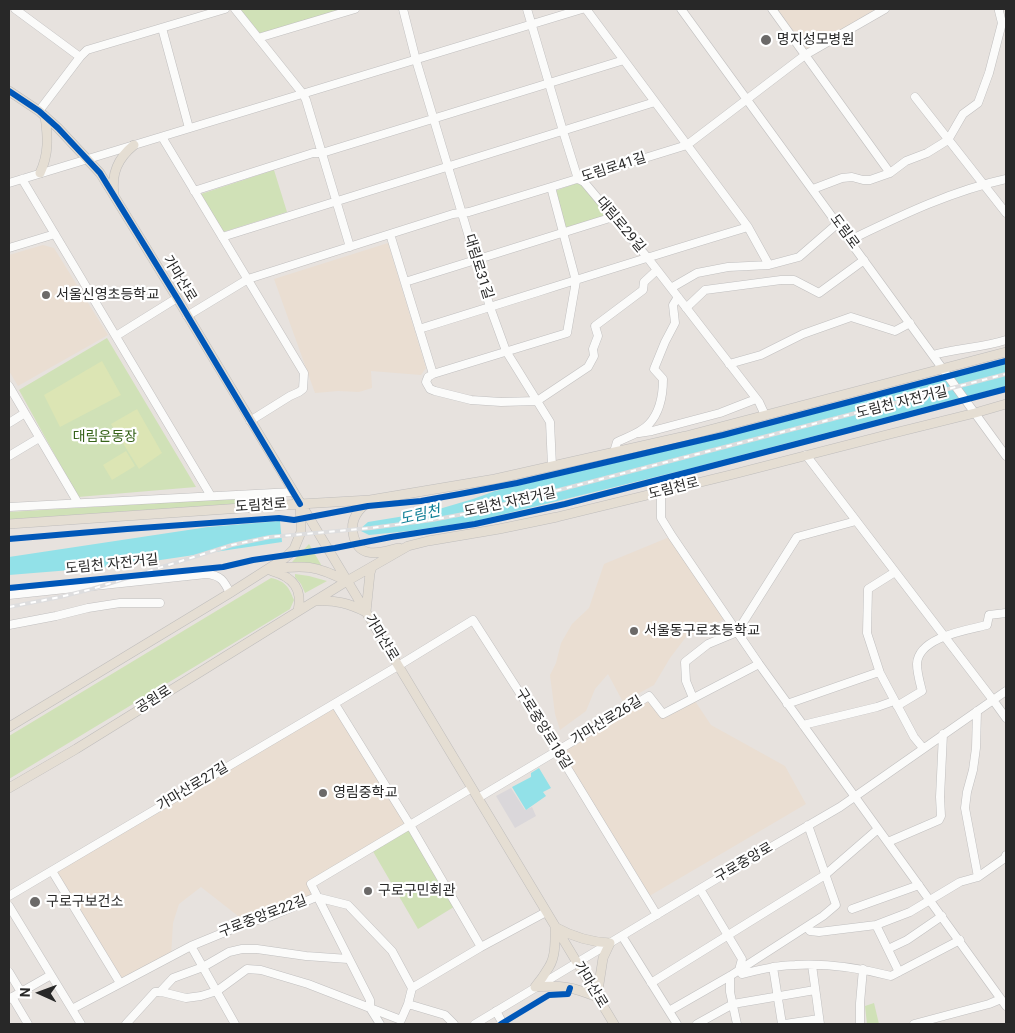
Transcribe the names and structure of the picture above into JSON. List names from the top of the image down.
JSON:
{
  "streets": {
    "main road": ["가마산로", "도림천로", "공원로"],
    "street": [
      "도림로41길",
      "대림로29길",
      "도림로",
      "대림로31길",
      "가마산로26길",
      "구로중앙로18길",
      "가마산로27길",
      "구로중앙로",
      "구로중앙로22길"
    ],
    "cycle path": ["도림천 자전거길"]
  },
  "crossings": [
    ["도림로41길", "대림로29길"],
    ["도림로41길", "도림로"],
    ["도림로41길", "대림로31길"],
    ["도림로41길", "가마산로"],
    ["대림로29길", "도림천로"],
    ["도림로", "도림천로"],
    ["대림로31길", "도림천로"],
    ["가마산로", "도림천로"],
    ["가마산로", "공원로"],
    ["가마산로", "가마산로26길"],
    ["가마산로", "구로중앙로18길"],
    ["가마산로", "가마산로27길"],
    ["가마산로", "구로중앙로"],
    ["도림천로", "공원로"],
    ["가마산로26길", "구로중앙로18길"],
    ["구로중앙로18길", "가마산로27길"],
    ["구로중앙로18길", "구로중앙로"]
  ],
  "water": ["도림천"],
  "parks": ["대림운동장"],
  "places": [
    "명지성모병원",
    "서울신영초등학교",
    "서울동구로초등학교",
    "영림중학교",
    "구로구민회관",
    "구로구보건소"
  ],
  "north": "left"
}
